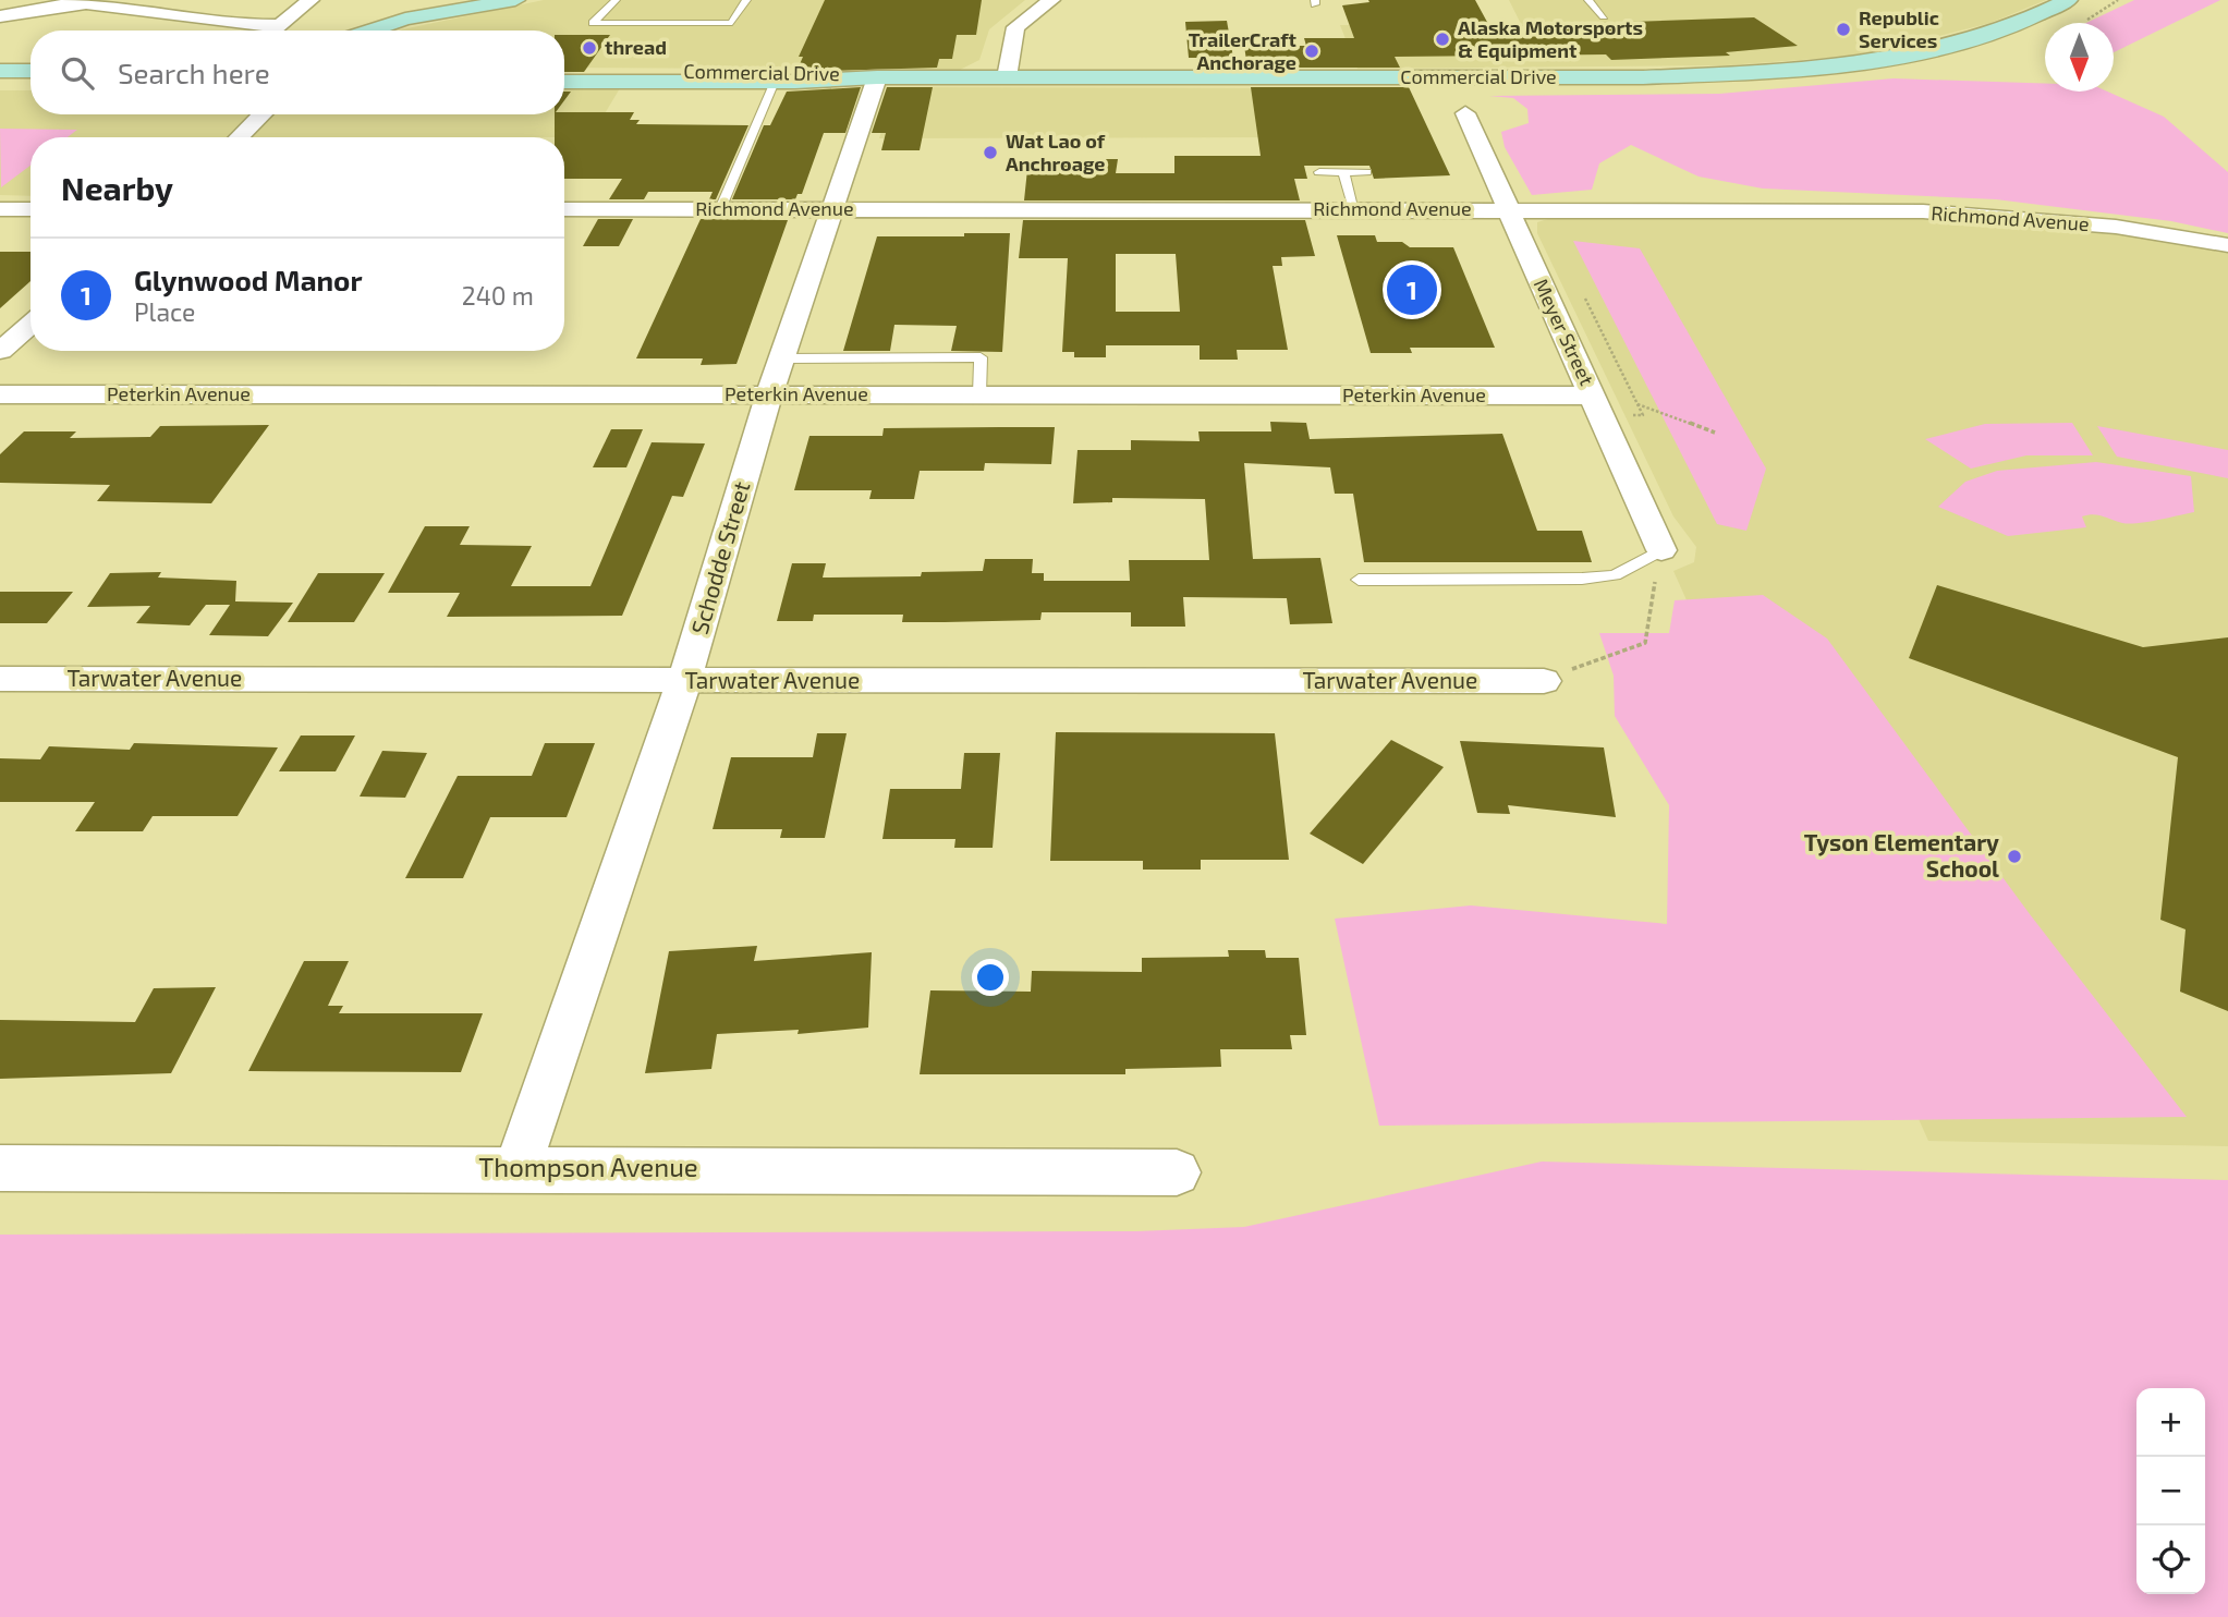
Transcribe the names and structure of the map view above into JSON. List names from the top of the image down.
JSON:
{
  "streets": {
    "main road": ["Commercial Drive"],
    "street": [
      "Richmond Avenue",
      "Meyer Street",
      "Peterkin Avenue",
      "Schodde Street",
      "Tarwater Avenue",
      "Thompson Avenue"
    ]
  },
  "crossings": [
    ["Commercial Drive", "Schodde Street"],
    ["Richmond Avenue", "Meyer Street"],
    ["Richmond Avenue", "Schodde Street"],
    ["Meyer Street", "Peterkin Avenue"],
    ["Peterkin Avenue", "Schodde Street"],
    ["Schodde Street", "Tarwater Avenue"],
    ["Schodde Street", "Thompson Avenue"]
  ],
  "places": [
    "Republic Services",
    "Alaska Motorsports & Equipment",
    "thread",
    "TrailerCraft Anchorage",
    "Wat Lao of Anchroage",
    "Tyson Elementary School"
  ],
  "north": "bottom",
  "page": {
    "search": "Search here",
    "heading": "Nearby",
    "list": [
      {
        "mark": "1",
        "name": "Glynwood Manor",
        "note": "Place",
        "value": "240 m"
      }
    ],
    "pins": "1",
    "map_buttons": ["+", "−"]
  }
}
